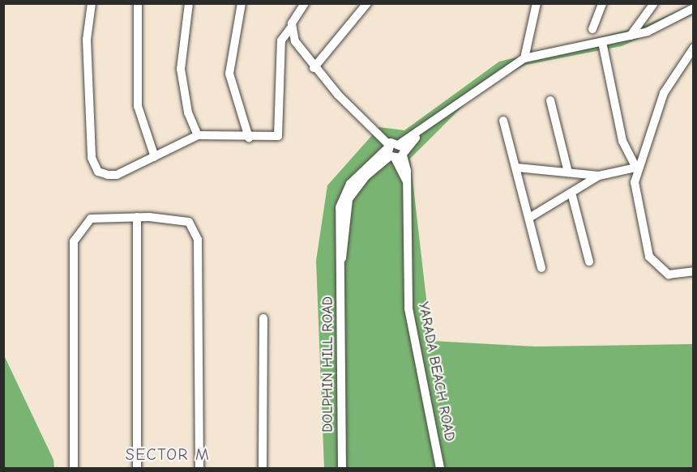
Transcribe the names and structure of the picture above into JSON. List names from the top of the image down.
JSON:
{
  "streets": {
    "street": ["DOLPHIN HILL ROAD", "YARADA BEACH ROAD"]
  },
  "crossings": [
    ["DOLPHIN HILL ROAD", "YARADA BEACH ROAD"]
  ],
  "districts": ["SECTOR M"]
}
